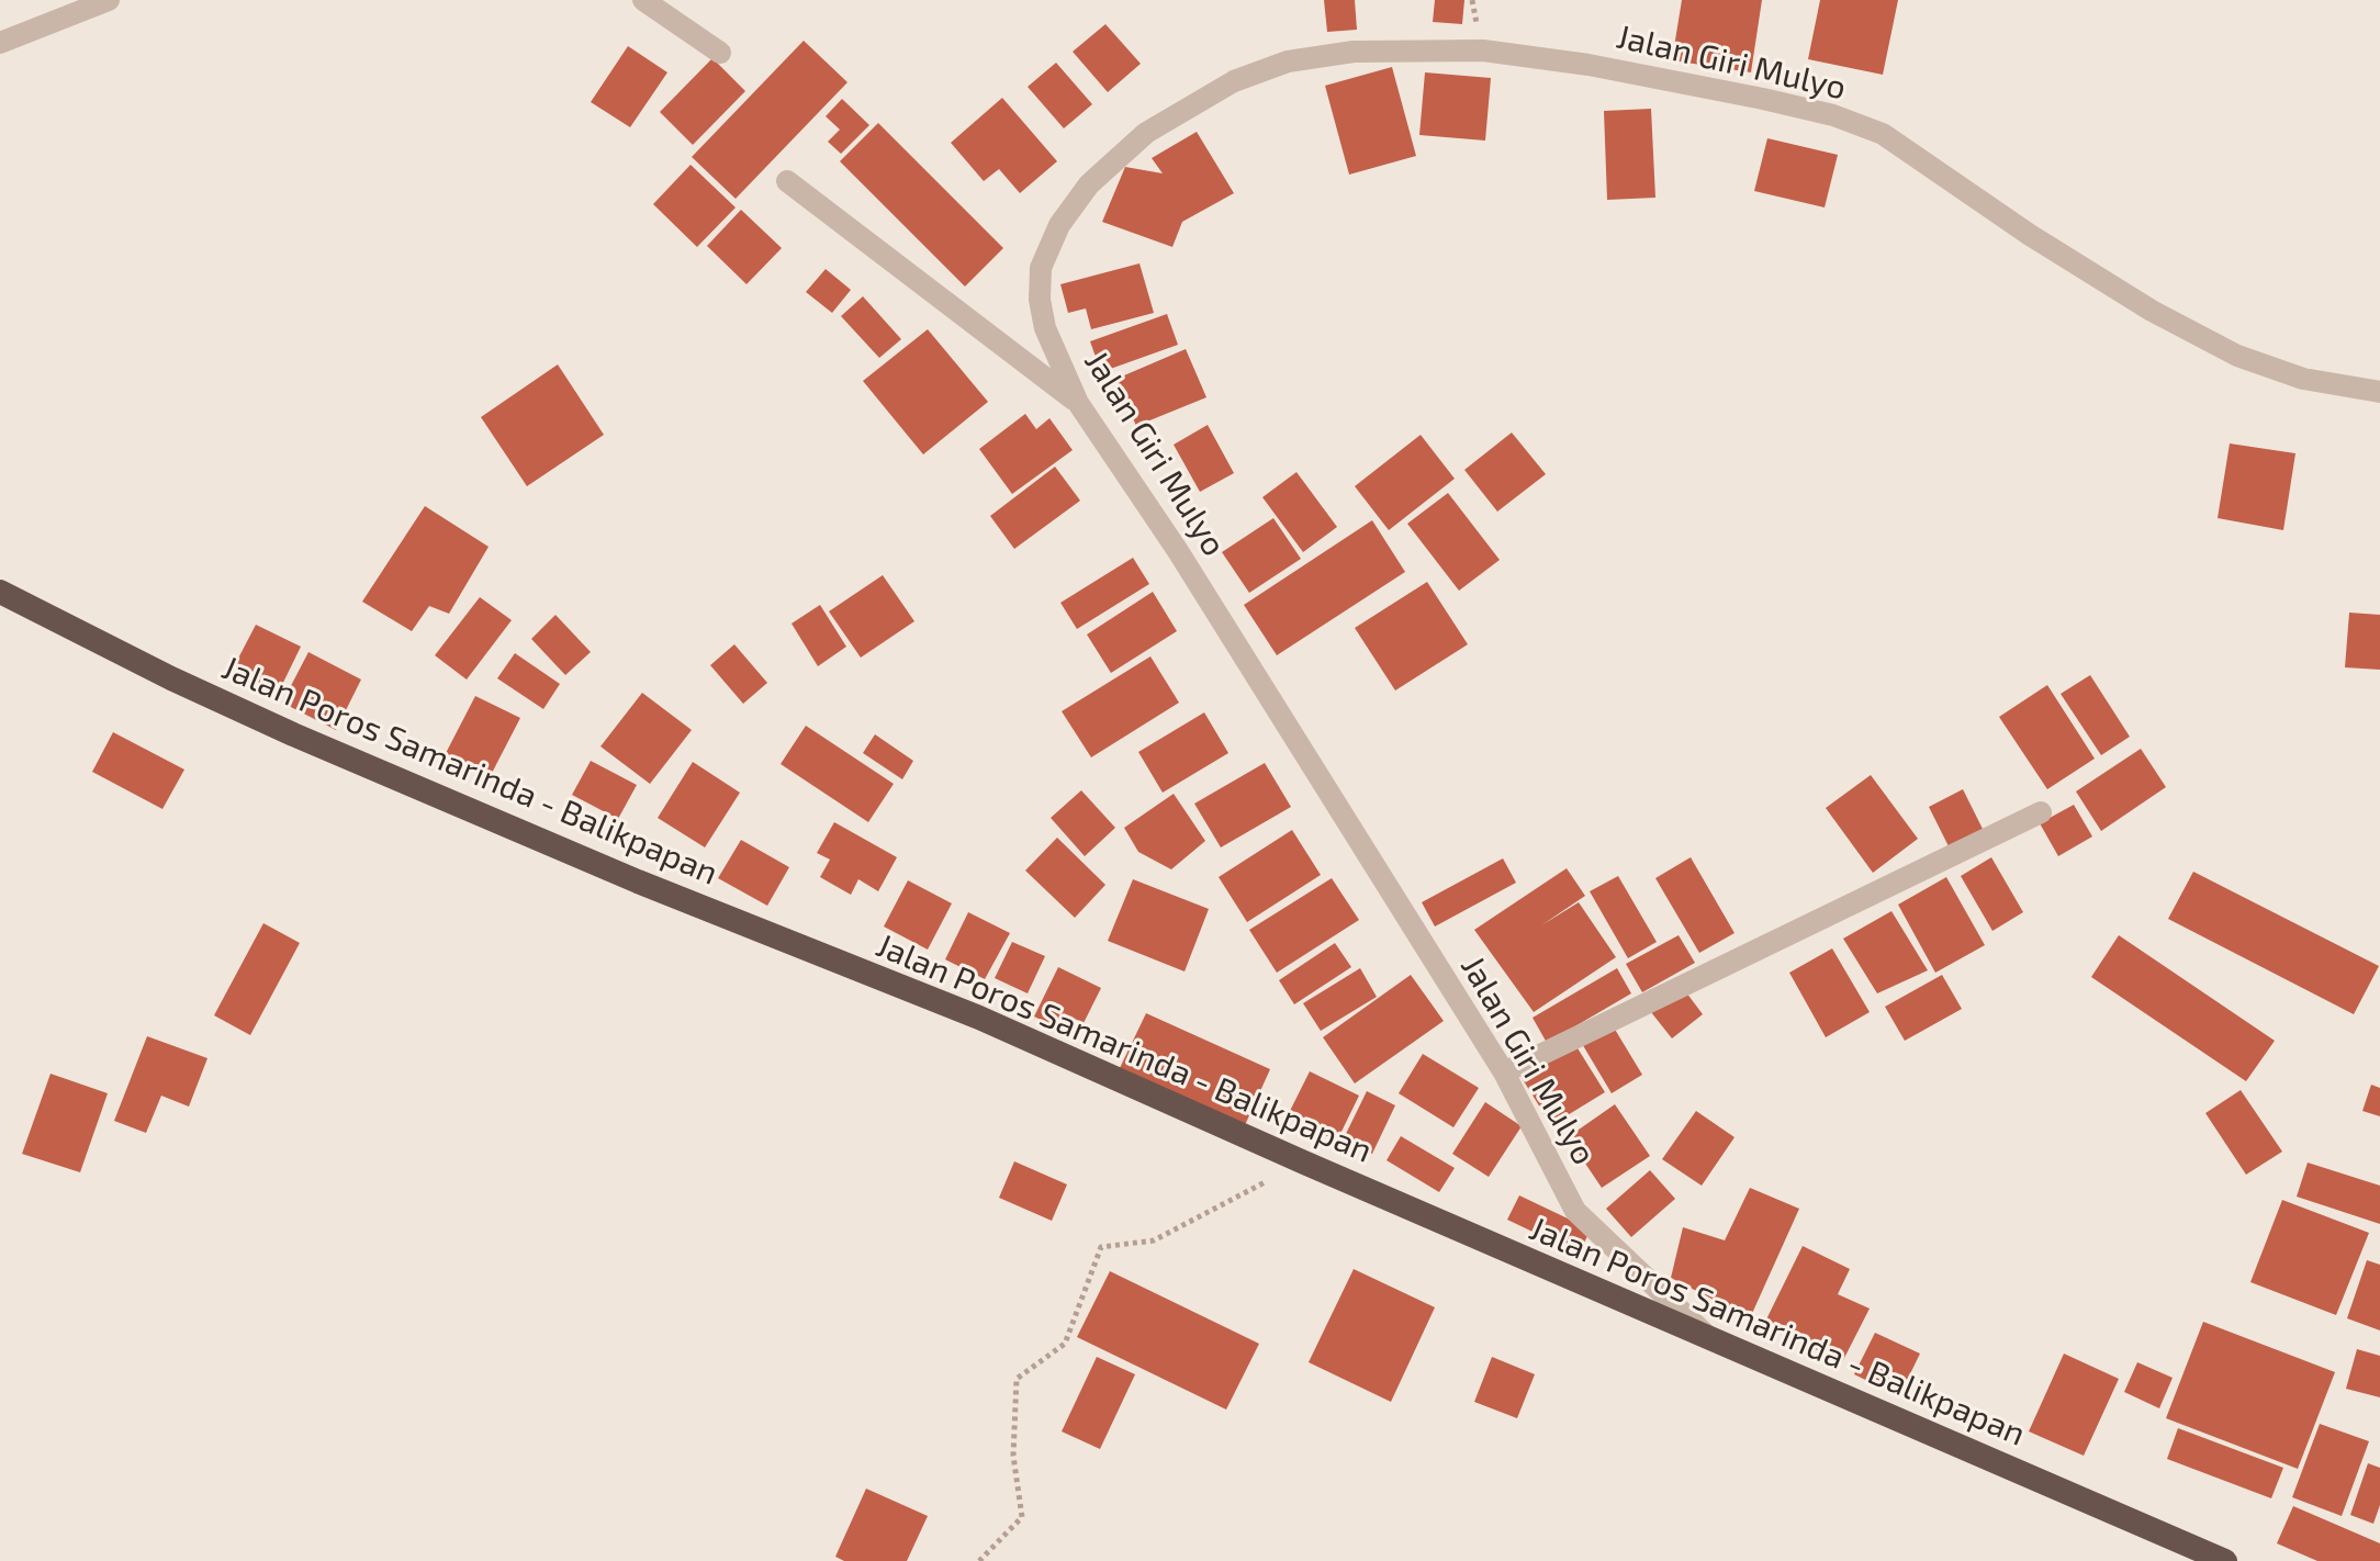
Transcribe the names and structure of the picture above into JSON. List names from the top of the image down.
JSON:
{
  "streets": {
    "highway": ["Jalan Poros Samarinda - Balikpapan"],
    "street": ["Jalan Giri Mulyo"]
  },
  "crossings": [
    ["Jalan Giri Mulyo", "Jalan Poros Samarinda - Balikpapan"]
  ]
}
